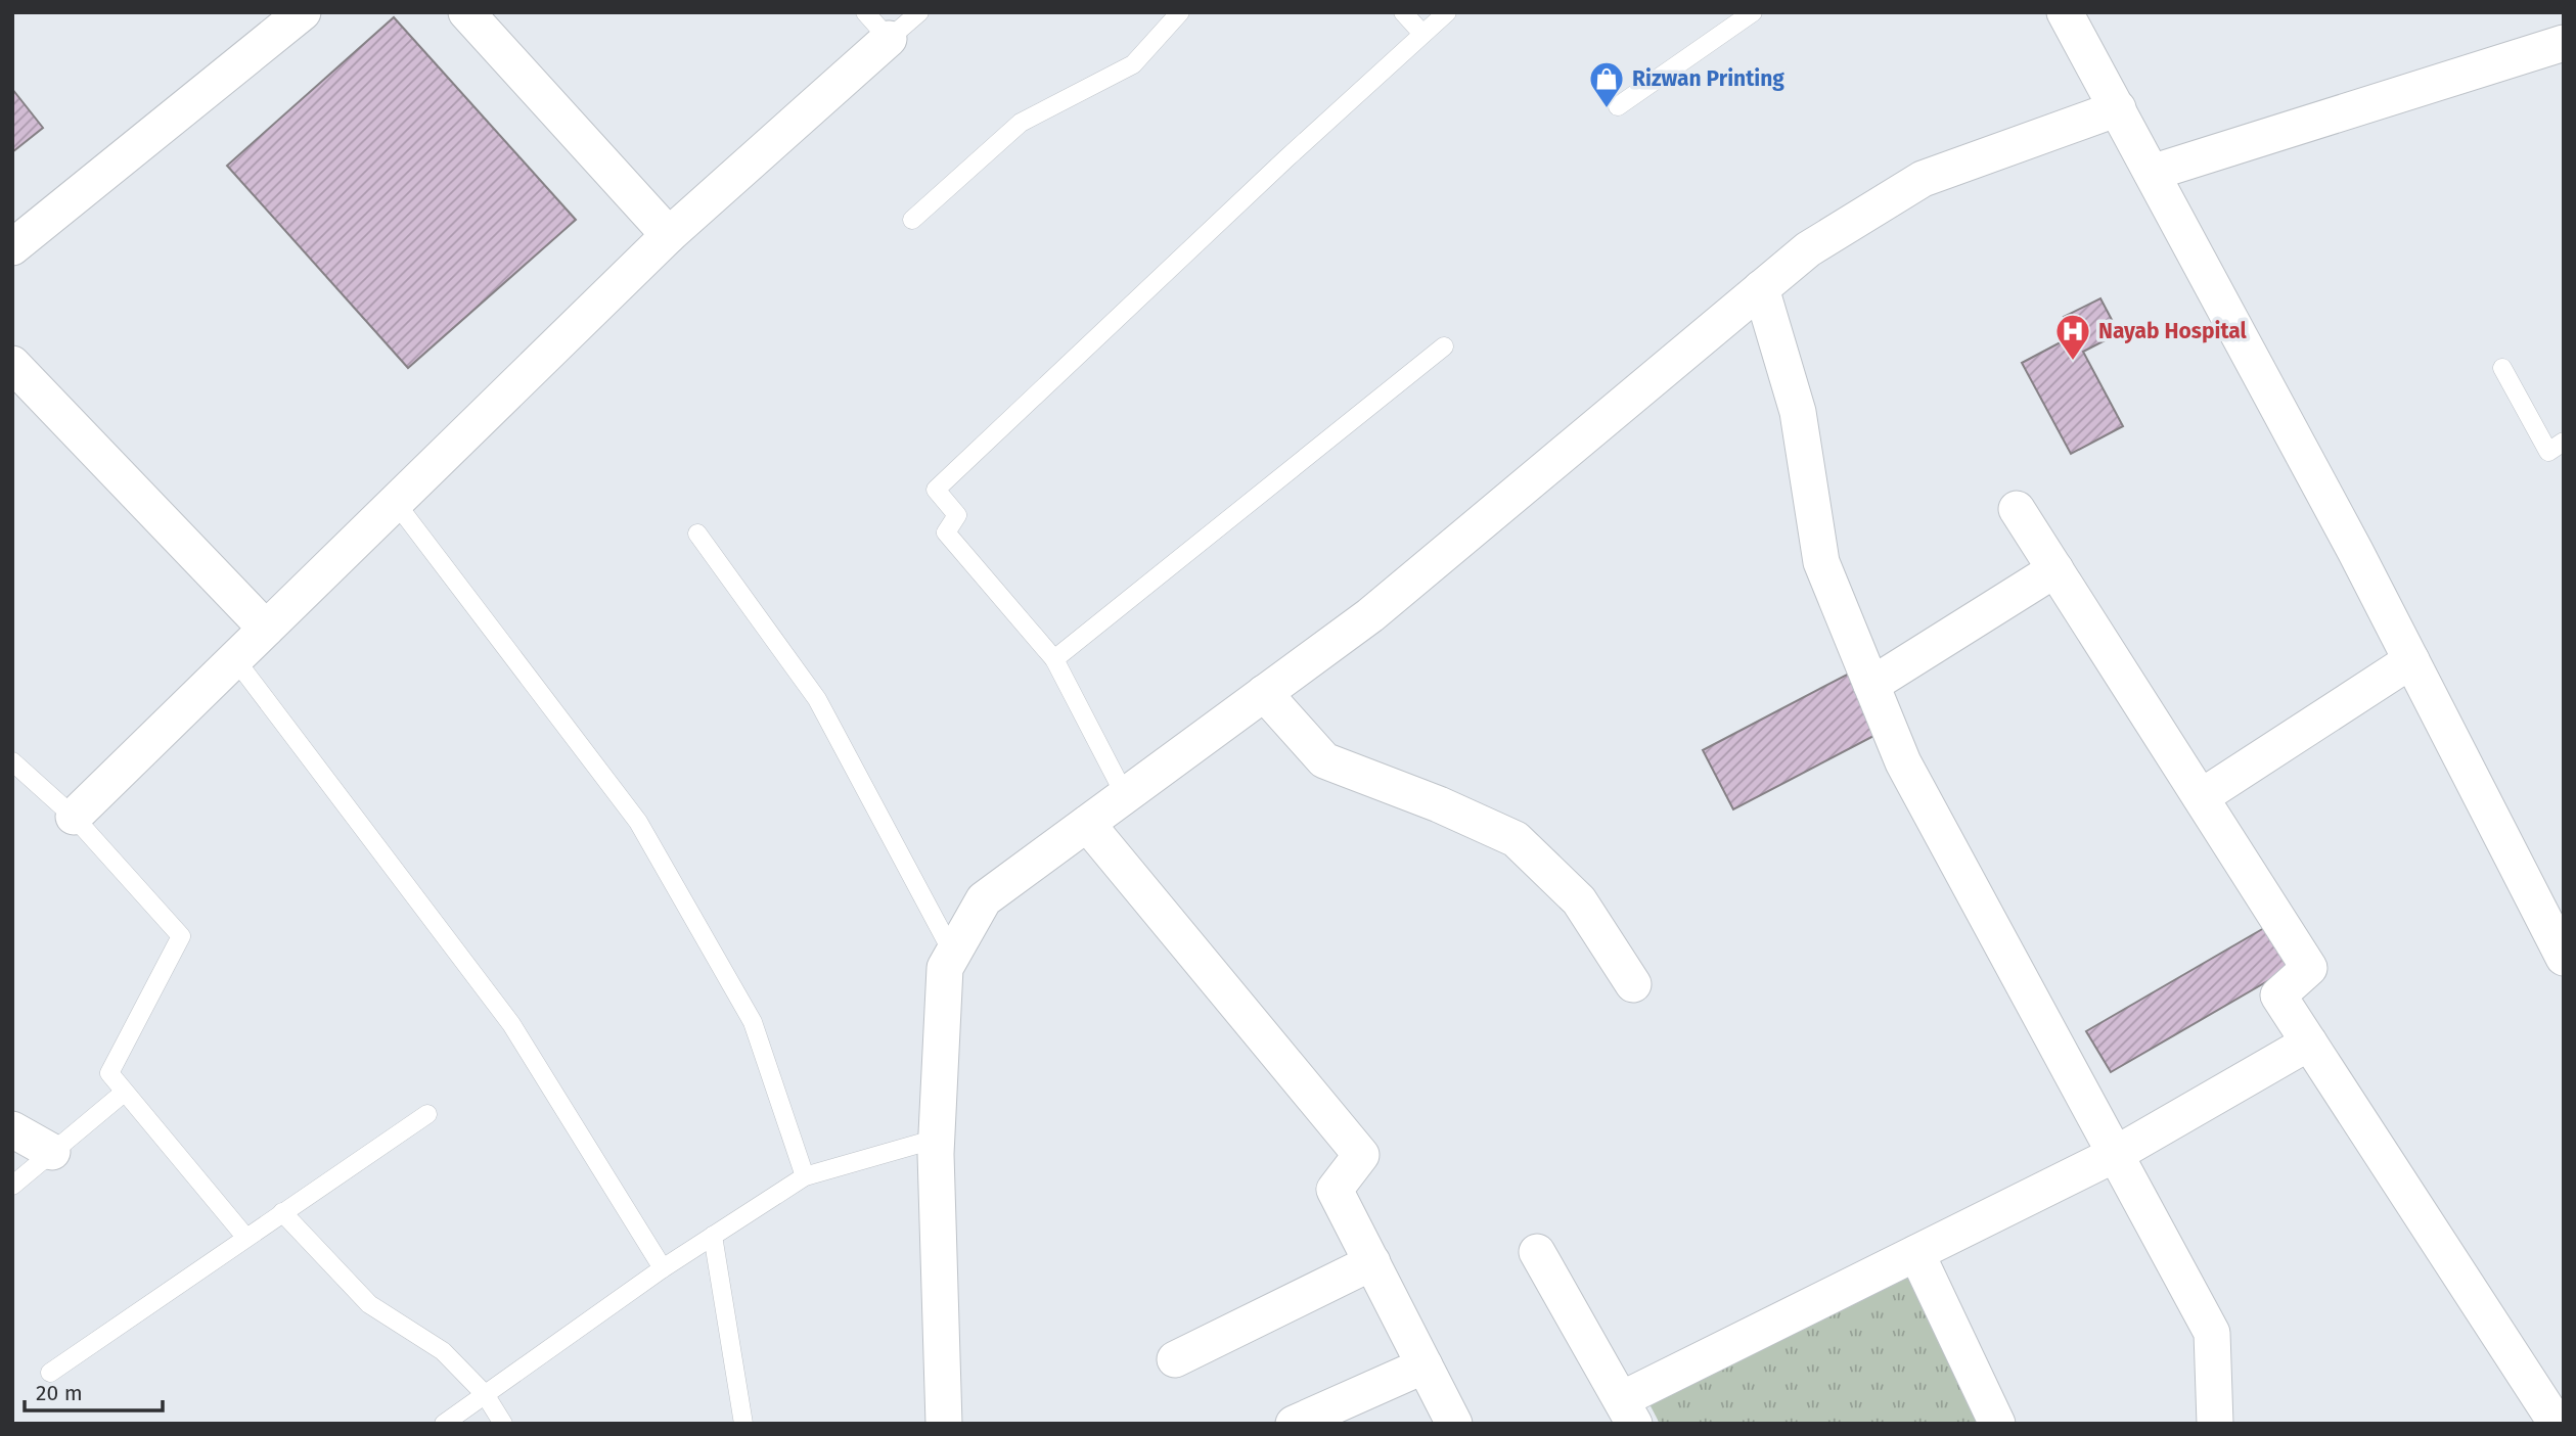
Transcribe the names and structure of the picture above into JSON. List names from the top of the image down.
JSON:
{
  "places": {
    "shop": ["Rizwan Printing"],
    "hospital": ["Nayab Hospital"]
  },
  "scale_bar": "20 m"
}
